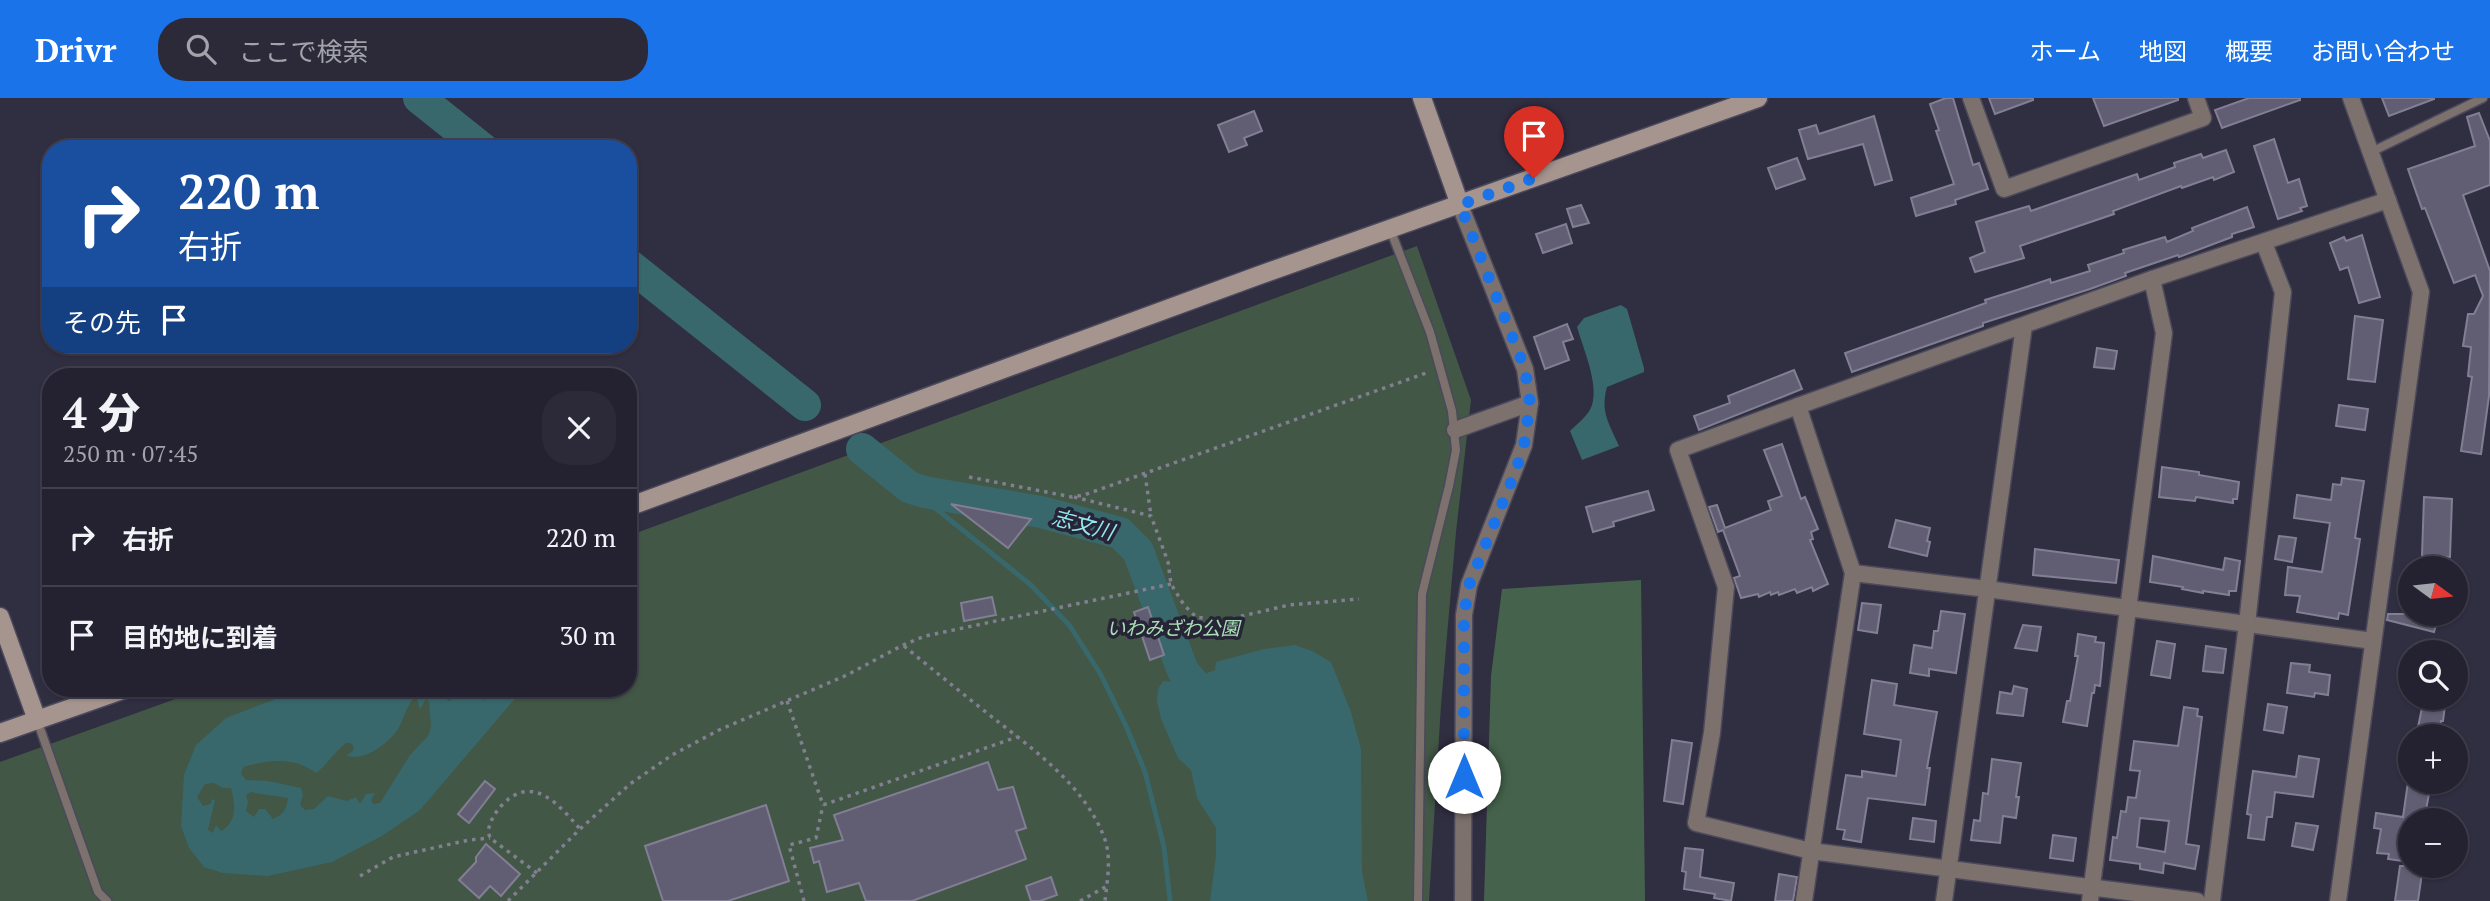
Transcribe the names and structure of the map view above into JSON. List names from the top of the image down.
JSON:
{
  "water": ["志文川"],
  "parks": ["いわみざわ公園"],
  "north": "right",
  "page": {
    "header": "Drivr",
    "search": "ここで検索",
    "nav": [
      "ホーム",
      "地図",
      "概要",
      "お問い合わせ"
    ],
    "turn": ["220 m", "右折"],
    "then": "その先",
    "heading": ["4 分", "250 m · 07:45"],
    "list": [
      {
        "name": "右折",
        "value": "220 m"
      },
      {
        "name": "目的地に到着",
        "value": "30 m"
      }
    ],
    "map_buttons": ["+", "−"]
  }
}
